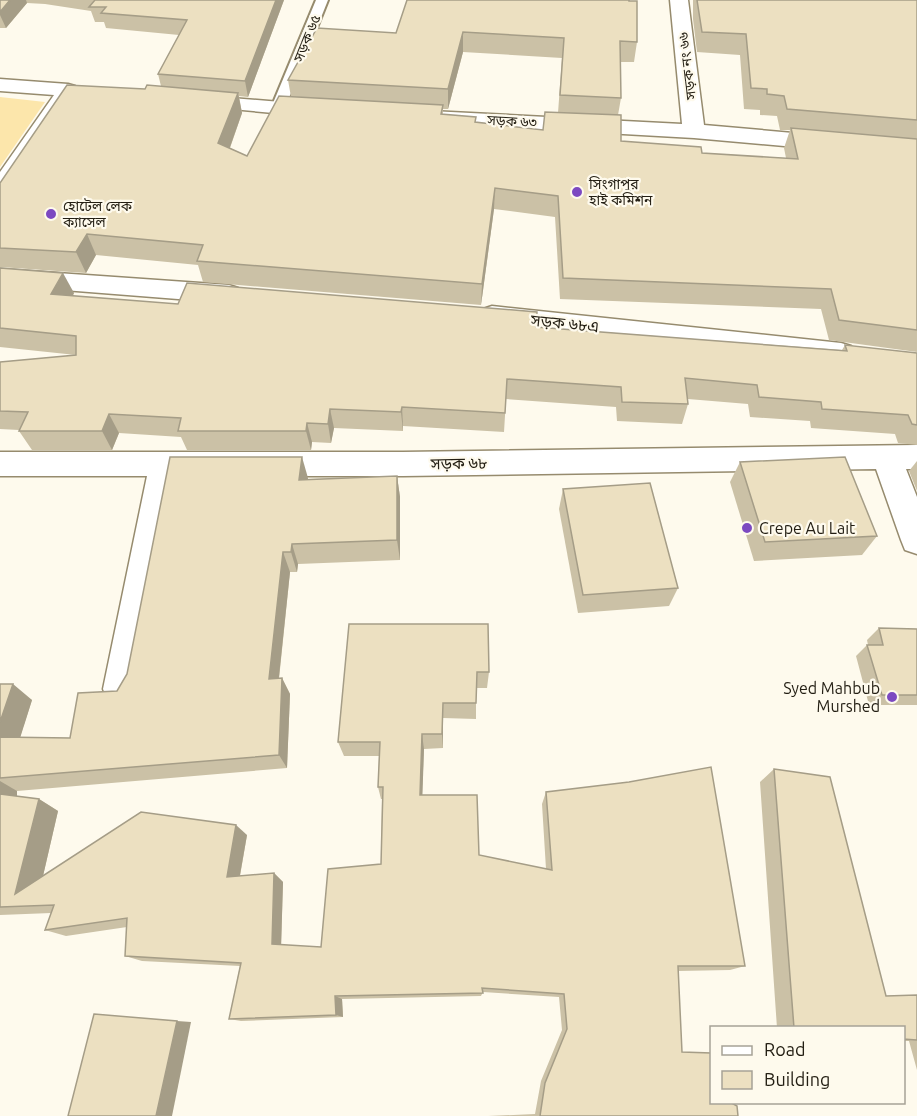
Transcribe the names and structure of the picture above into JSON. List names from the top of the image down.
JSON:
{
  "streets": {
    "street": [
      "সড়ক নং ৬৬",
      "সড়ক ৬৩",
      "সড়ক ৬৮এ",
      "সড়ক ৬৮"
    ],
    "lane": ["সড়ক ৬৫"]
  },
  "crossings": [
    ["সড়ক নং ৬৬", "সড়ক ৬৩"]
  ],
  "places": [
    "সিংগাপুর হাই কমিশন",
    "হোটেল লেক ক্যাসেল",
    "Crepe Au Lait",
    "Syed Mahbub Murshed"
  ],
  "legend": ["Road", "Building"]
}
